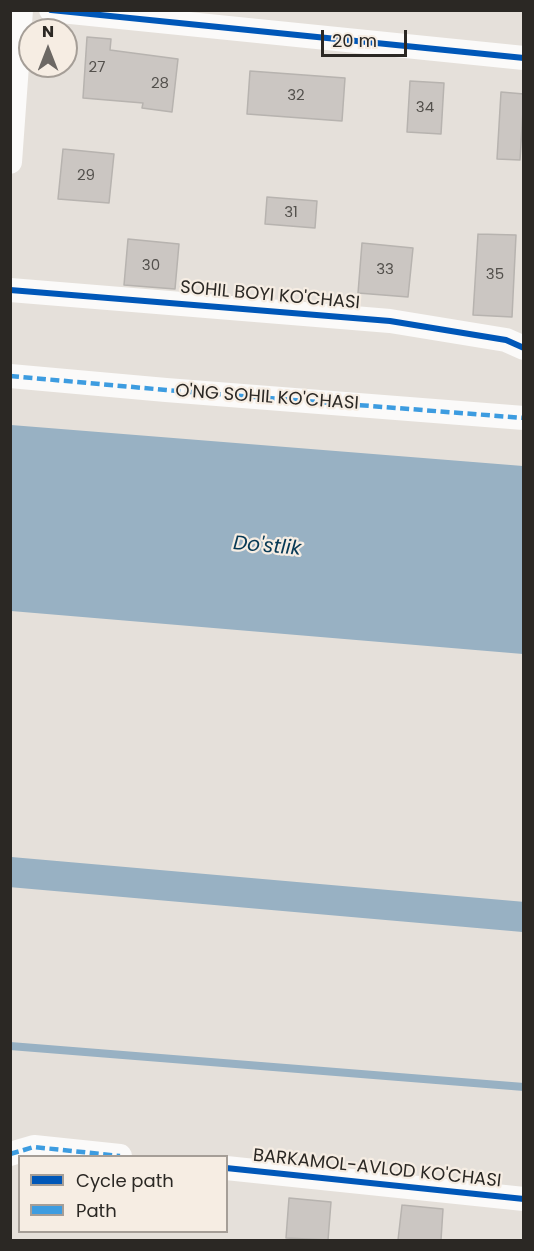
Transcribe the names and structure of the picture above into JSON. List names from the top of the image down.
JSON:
{
  "streets": {
    "street": ["SOHIL BOYI KO'CHASI", "O'NG SOHIL KO'CHASI", "BARKAMOL-AVLOD KO'CHASI"]
  },
  "water": ["Do'stlik"],
  "house_numbers": [
    "27",
    "28",
    "32",
    "34",
    "29",
    "31",
    "30",
    "33",
    "35"
  ],
  "legend": ["Cycle path", "Path"],
  "scale_bar": "20 m",
  "north": "top"
}
